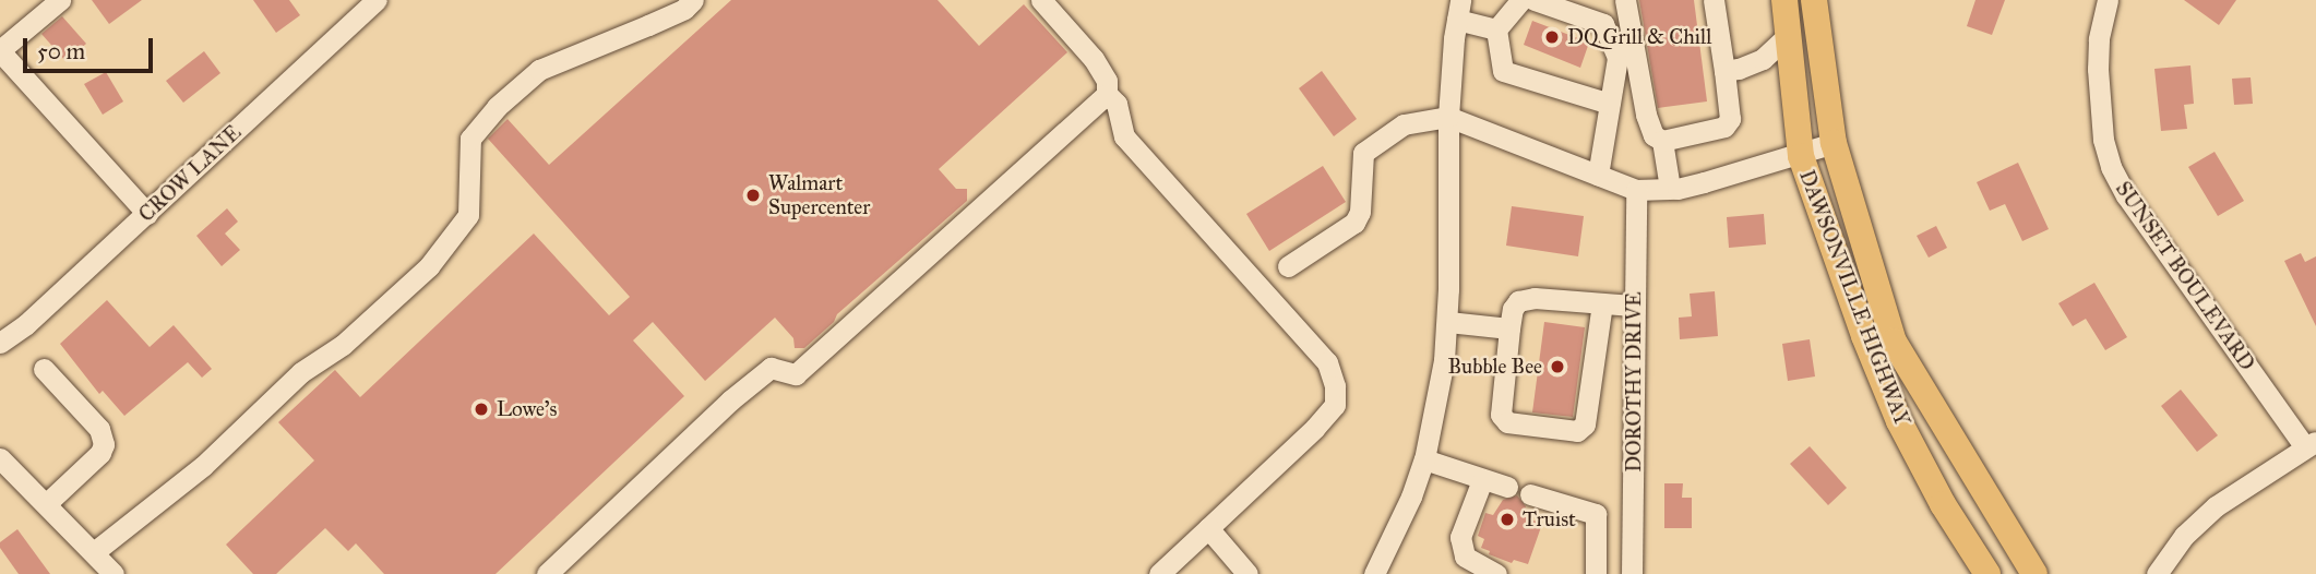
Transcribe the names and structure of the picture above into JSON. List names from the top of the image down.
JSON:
{
  "streets": {
    "main road": ["DAWSONVILLE HIGHWAY"],
    "street": ["CROW LANE", "SUNSET BOULEVARD", "DOROTHY DRIVE"]
  },
  "places": [
    "DQ Grill & Chill",
    "Walmart Supercenter",
    "Bubble Bee",
    "Lowe's",
    "Truist"
  ],
  "scale_bar": "50 m"
}
